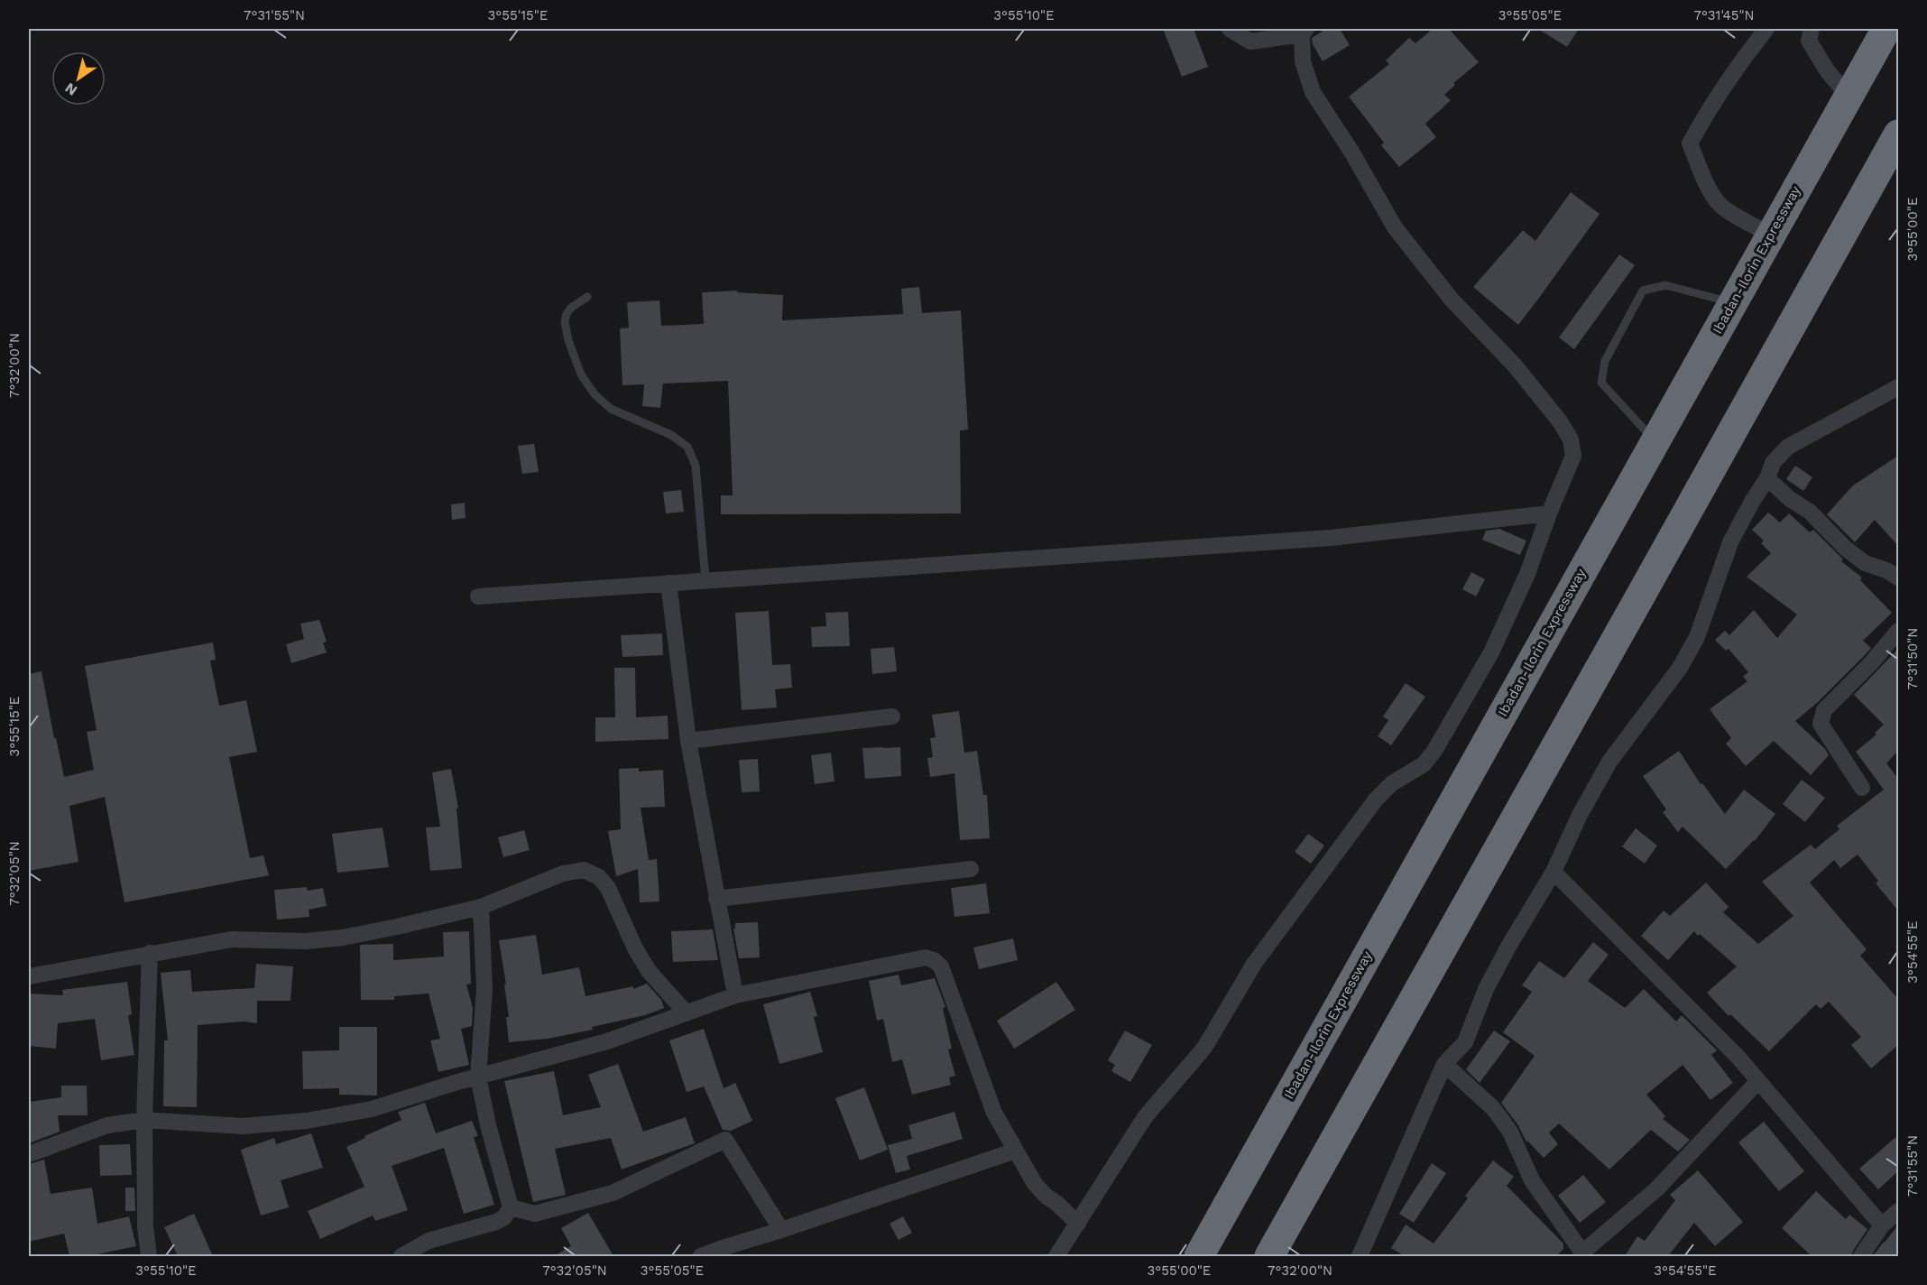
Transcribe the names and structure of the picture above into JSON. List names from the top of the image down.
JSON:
{
  "streets": {
    "highway": ["Ibadan-Ilorin Expressway"]
  },
  "north": "bottom left",
  "coordinates": [
    "7°31'55\"N",
    "3°55'15\"E",
    "3°55'10\"E",
    "3°55'05\"E",
    "7°31'45\"N",
    "3°55'00\"E",
    "7°32'00\"N",
    "7°31'50\"N",
    "7°32'05\"N",
    "3°54'55\"E"
  ]
}
